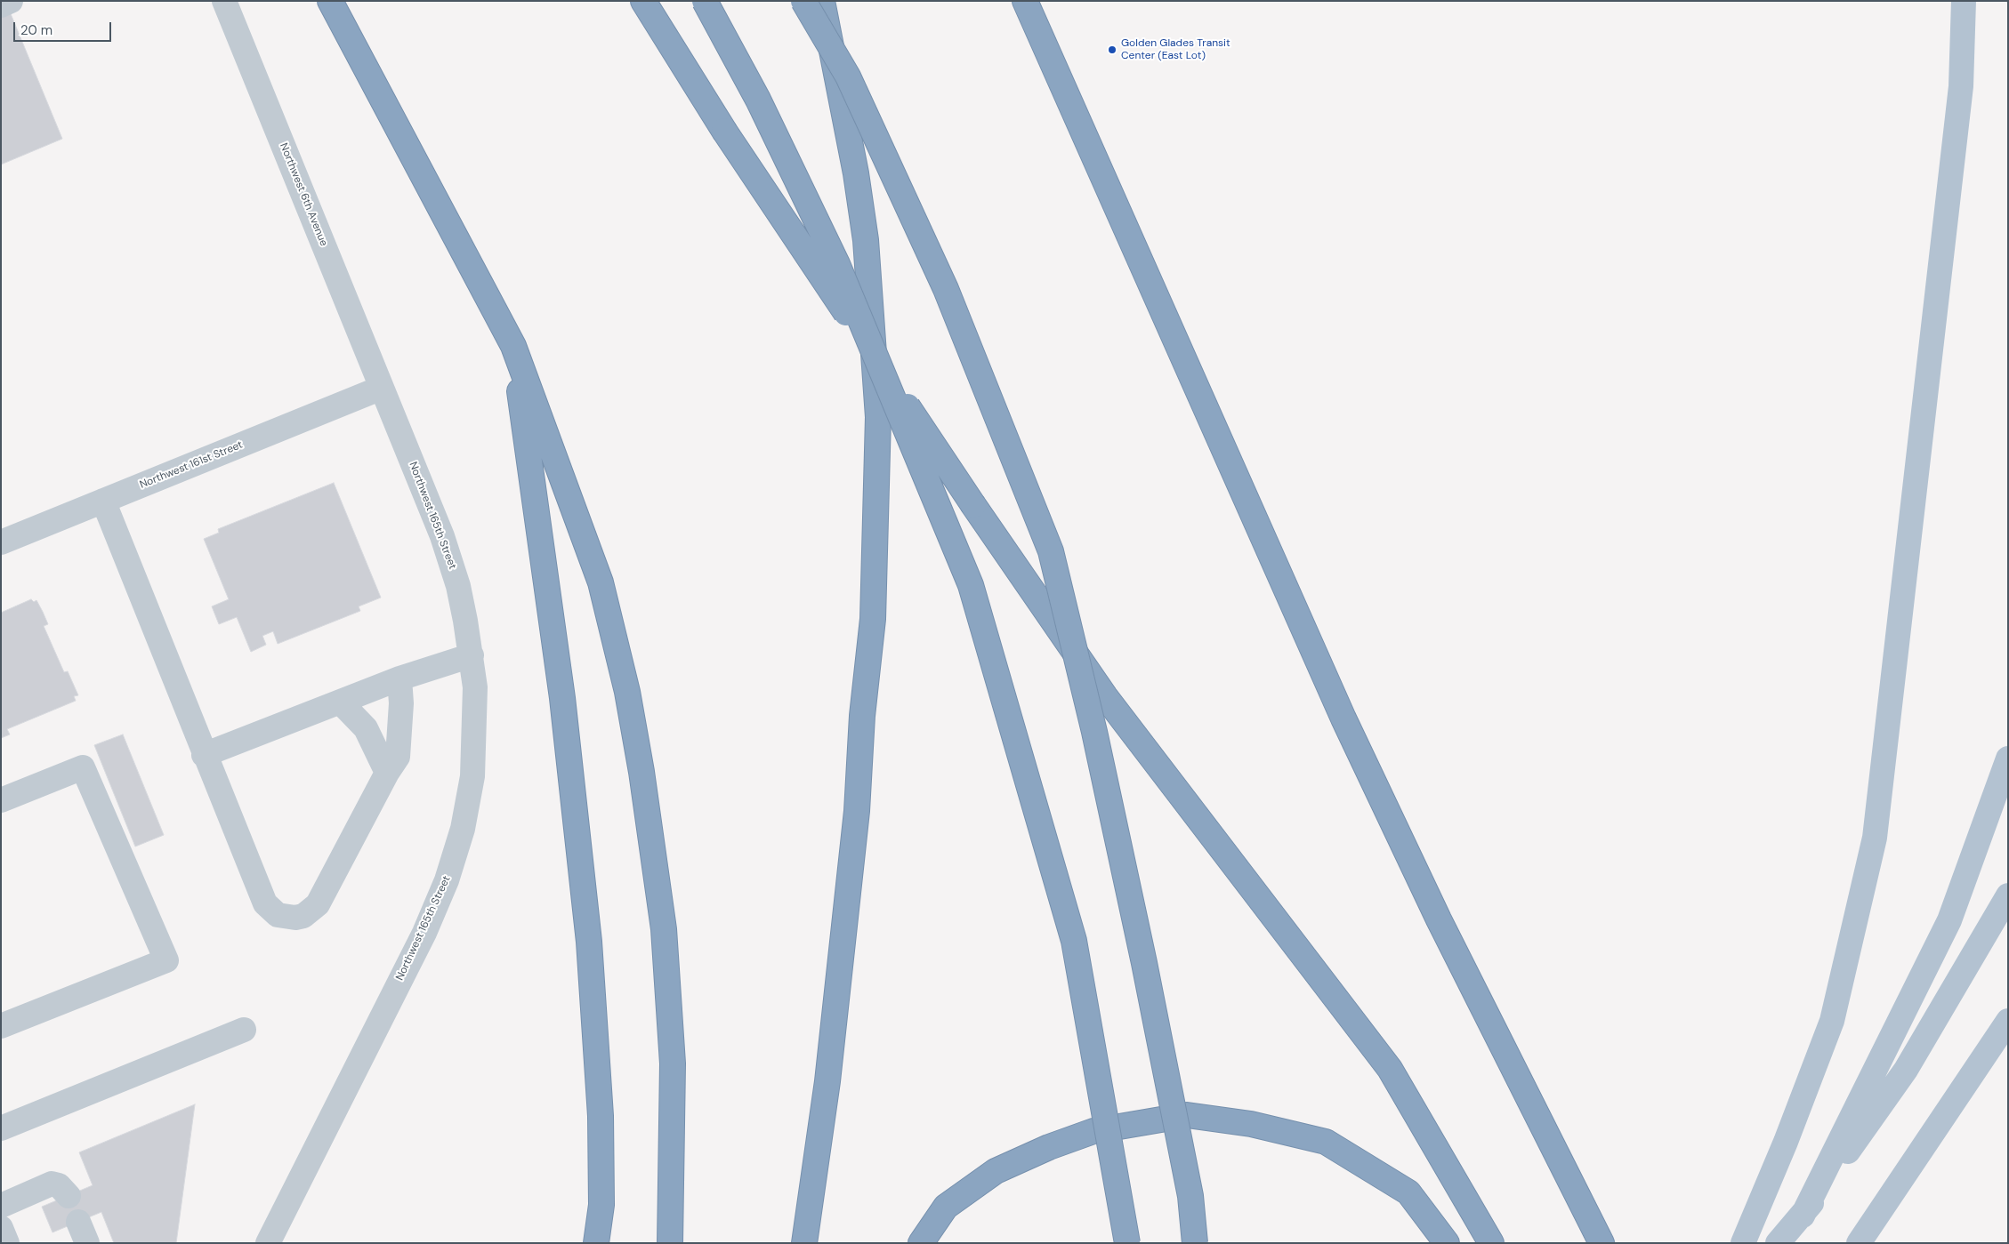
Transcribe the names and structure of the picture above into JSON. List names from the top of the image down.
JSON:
{
  "streets": {
    "street": ["Northwest 6th Avenue", "Northwest 161st Street", "Northwest 165th Street"]
  },
  "crossings": [
    ["Northwest 6th Avenue", "Northwest 161st Street"],
    ["Northwest 6th Avenue", "Northwest 165th Street"],
    ["Northwest 161st Street", "Northwest 165th Street"]
  ],
  "places": ["Golden Glades Transit Center (East Lot)"],
  "scale_bar": "20 m"
}
